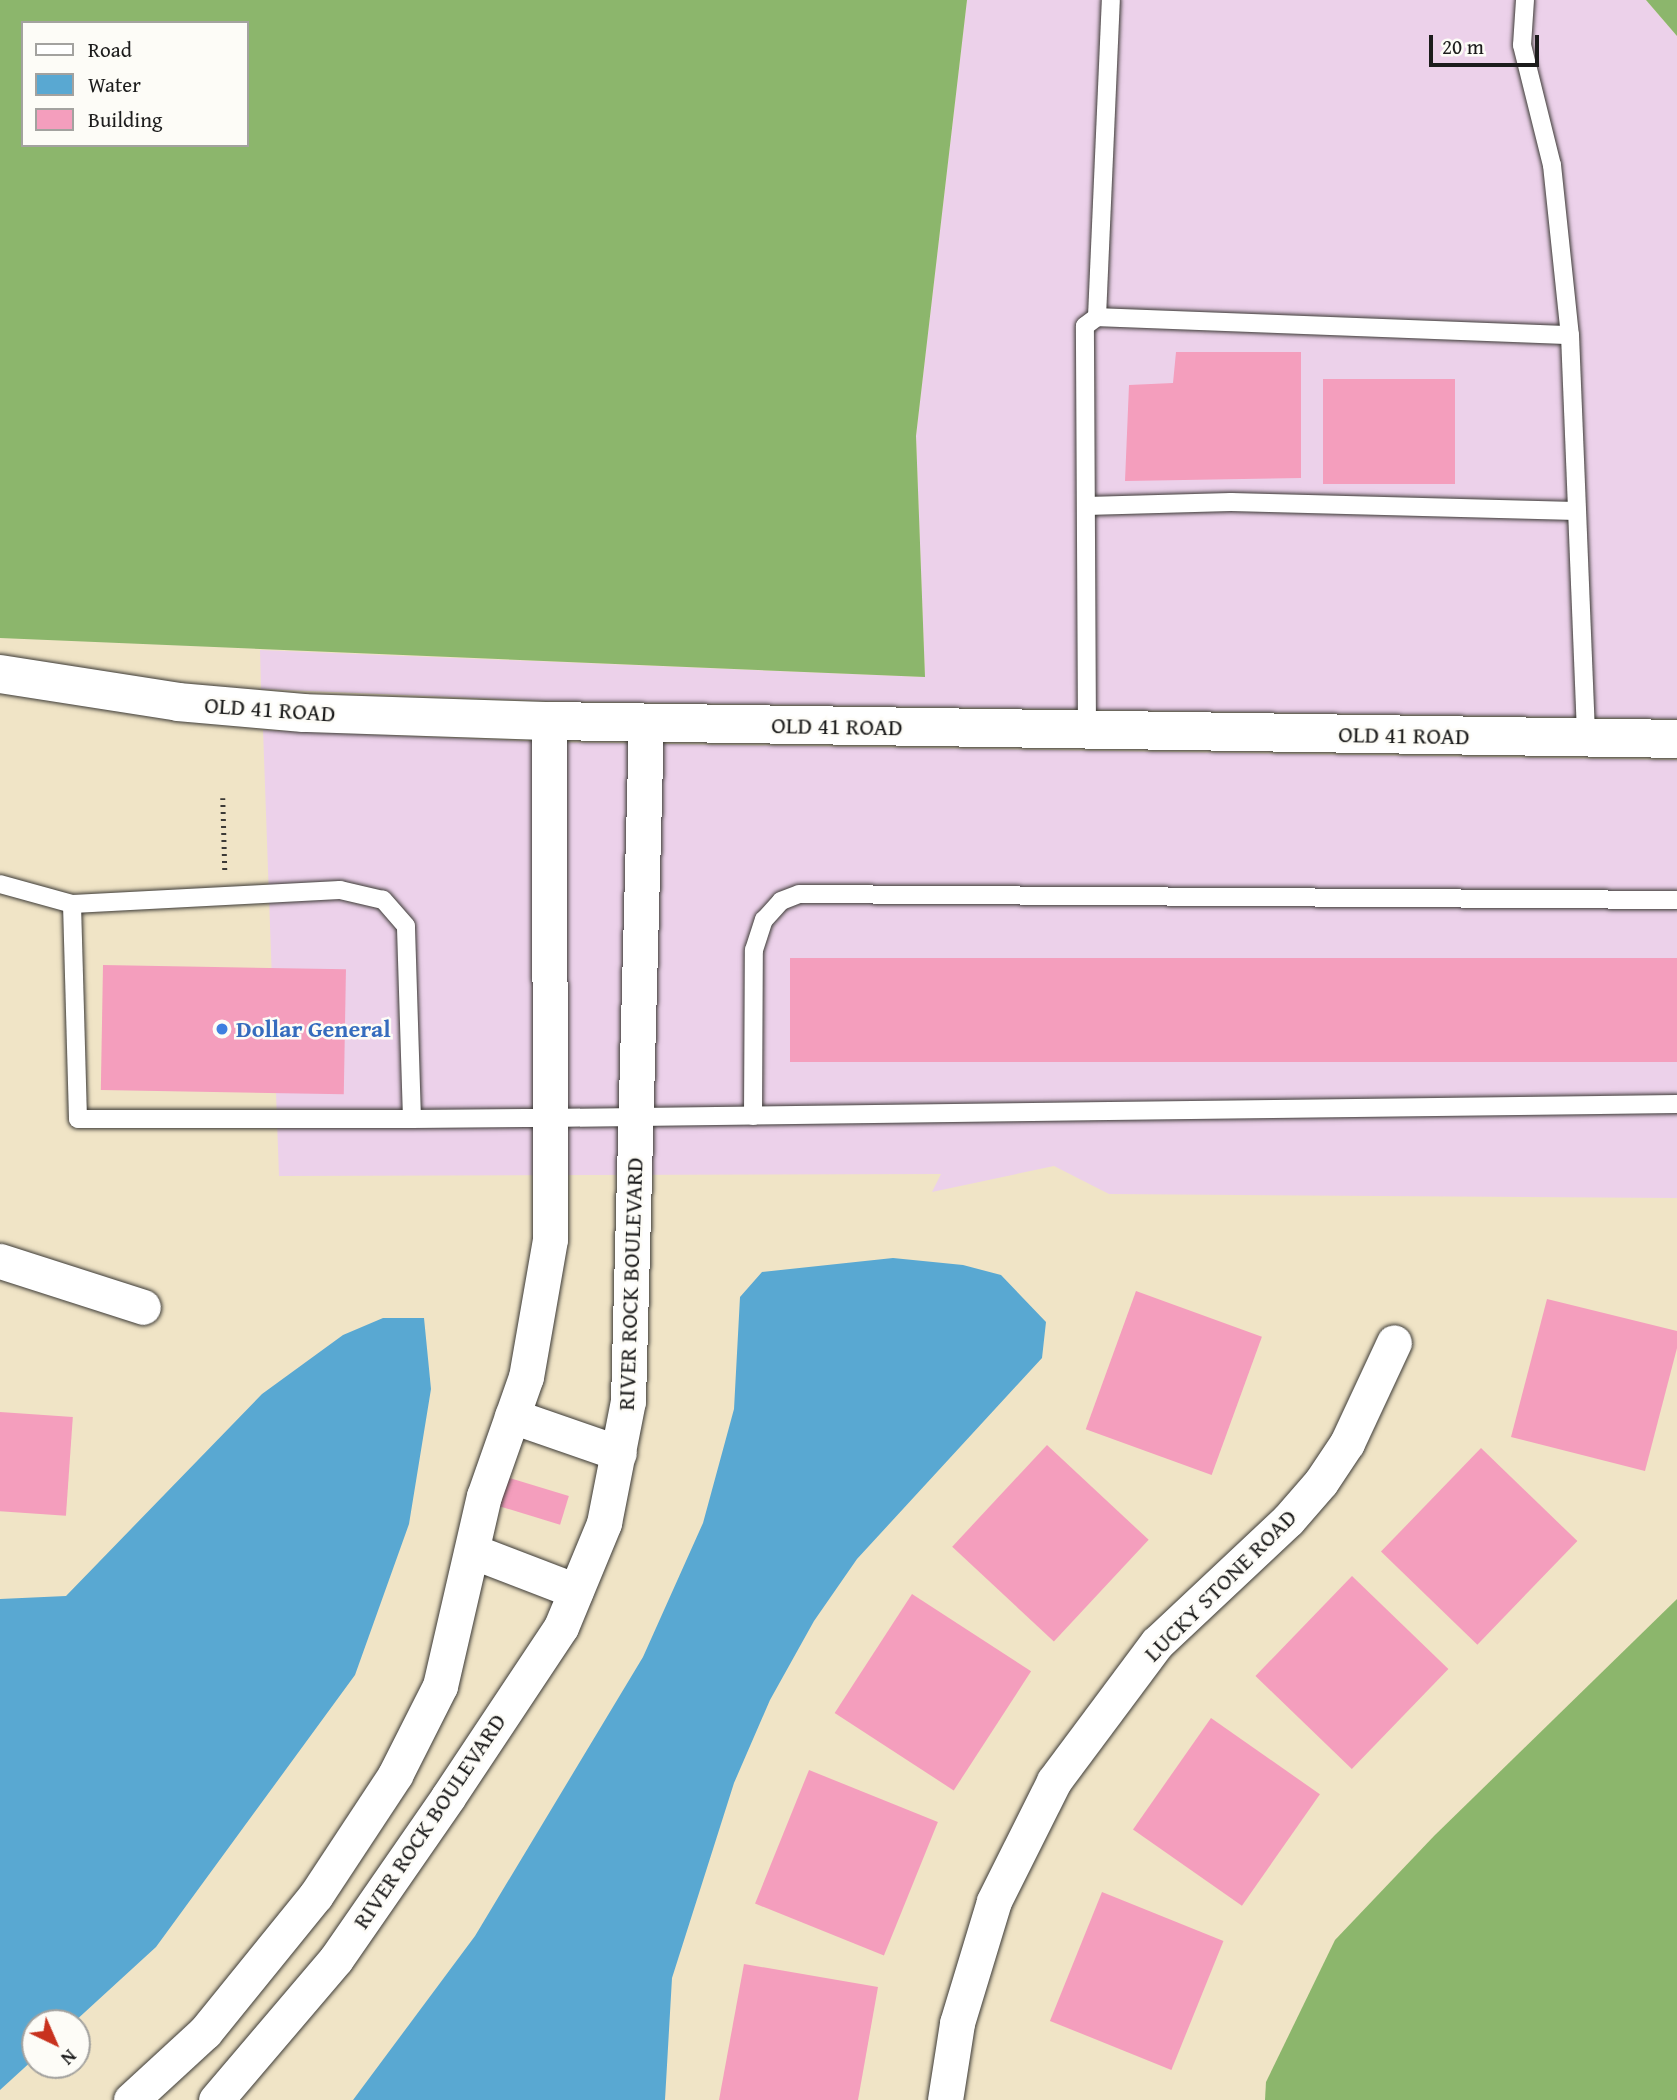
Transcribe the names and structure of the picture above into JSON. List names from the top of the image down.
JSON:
{
  "streets": {
    "street": ["OLD 41 ROAD", "RIVER ROCK BOULEVARD", "LUCKY STONE ROAD"]
  },
  "crossings": [
    ["OLD 41 ROAD", "RIVER ROCK BOULEVARD"]
  ],
  "places": ["Dollar General"],
  "legend": ["Road", "Water", "Building"],
  "scale_bar": "20 m",
  "north": "bottom right"
}
